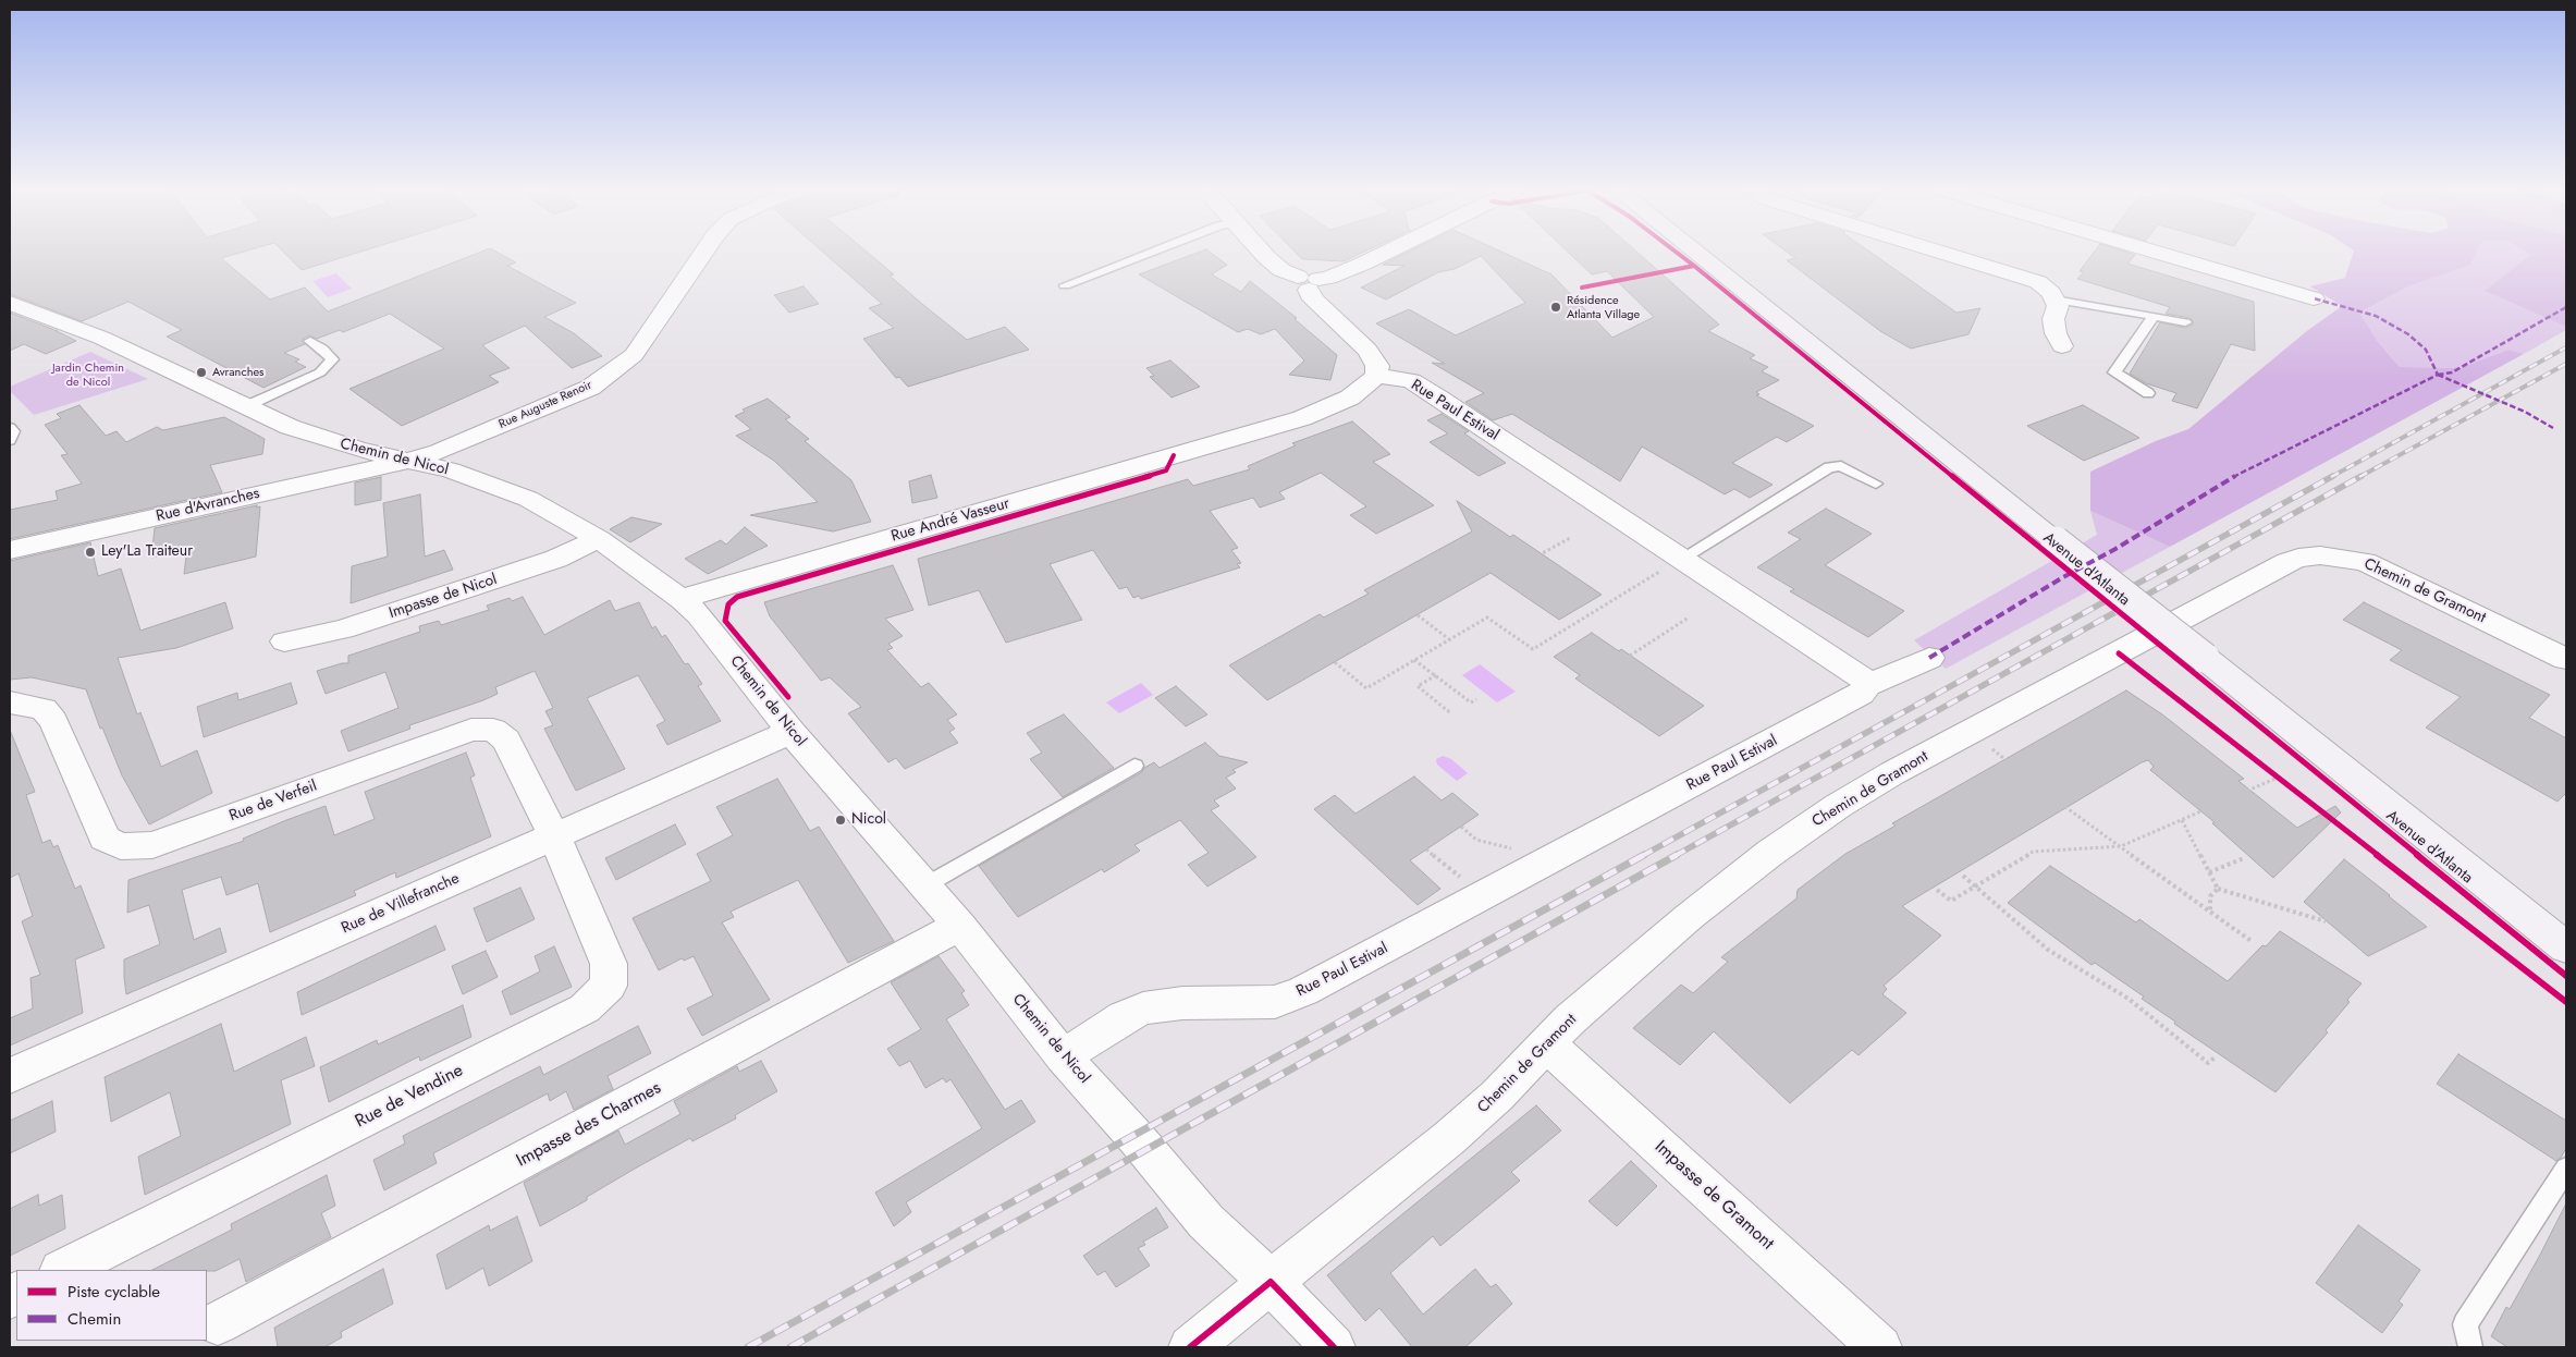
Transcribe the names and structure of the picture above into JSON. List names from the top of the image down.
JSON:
{
  "streets": {
    "main road": ["Avenue d'Atlanta"],
    "street": [
      "Rue Auguste Renoir",
      "Rue Paul Estival",
      "Chemin de Nicol",
      "Rue d'Avranches",
      "Rue André Vasseur",
      "Chemin de Gramont",
      "Impasse de Nicol",
      "Rue de Verfeil",
      "Rue de Villefranche",
      "Rue de Vendine",
      "Impasse des Charmes",
      "Impasse de Gramont"
    ]
  },
  "crossings": [
    ["Rue Auguste Renoir", "Chemin de Nicol"],
    ["Rue Auguste Renoir", "Rue d'Avranches"],
    ["Rue Paul Estival", "Chemin de Nicol"],
    ["Rue Paul Estival", "Rue André Vasseur"],
    ["Chemin de Nicol", "Rue d'Avranches"],
    ["Chemin de Nicol", "Rue André Vasseur"],
    ["Chemin de Nicol", "Chemin de Gramont"],
    ["Chemin de Nicol", "Impasse de Nicol"],
    ["Chemin de Nicol", "Rue de Villefranche"],
    ["Chemin de Nicol", "Impasse des Charmes"],
    ["Chemin de Gramont", "Impasse de Gramont"],
    ["Rue de Verfeil", "Rue de Villefranche"],
    ["Rue de Verfeil", "Rue de Vendine"],
    ["Rue de Villefranche", "Rue de Vendine"]
  ],
  "parks": ["Jardin Chemin de Nicol"],
  "places": [
    "Résidence Atlanta Village",
    "Avranches",
    "Ley'La Traiteur",
    "Nicol"
  ],
  "legend": ["Piste cyclable", "Chemin"]
}
